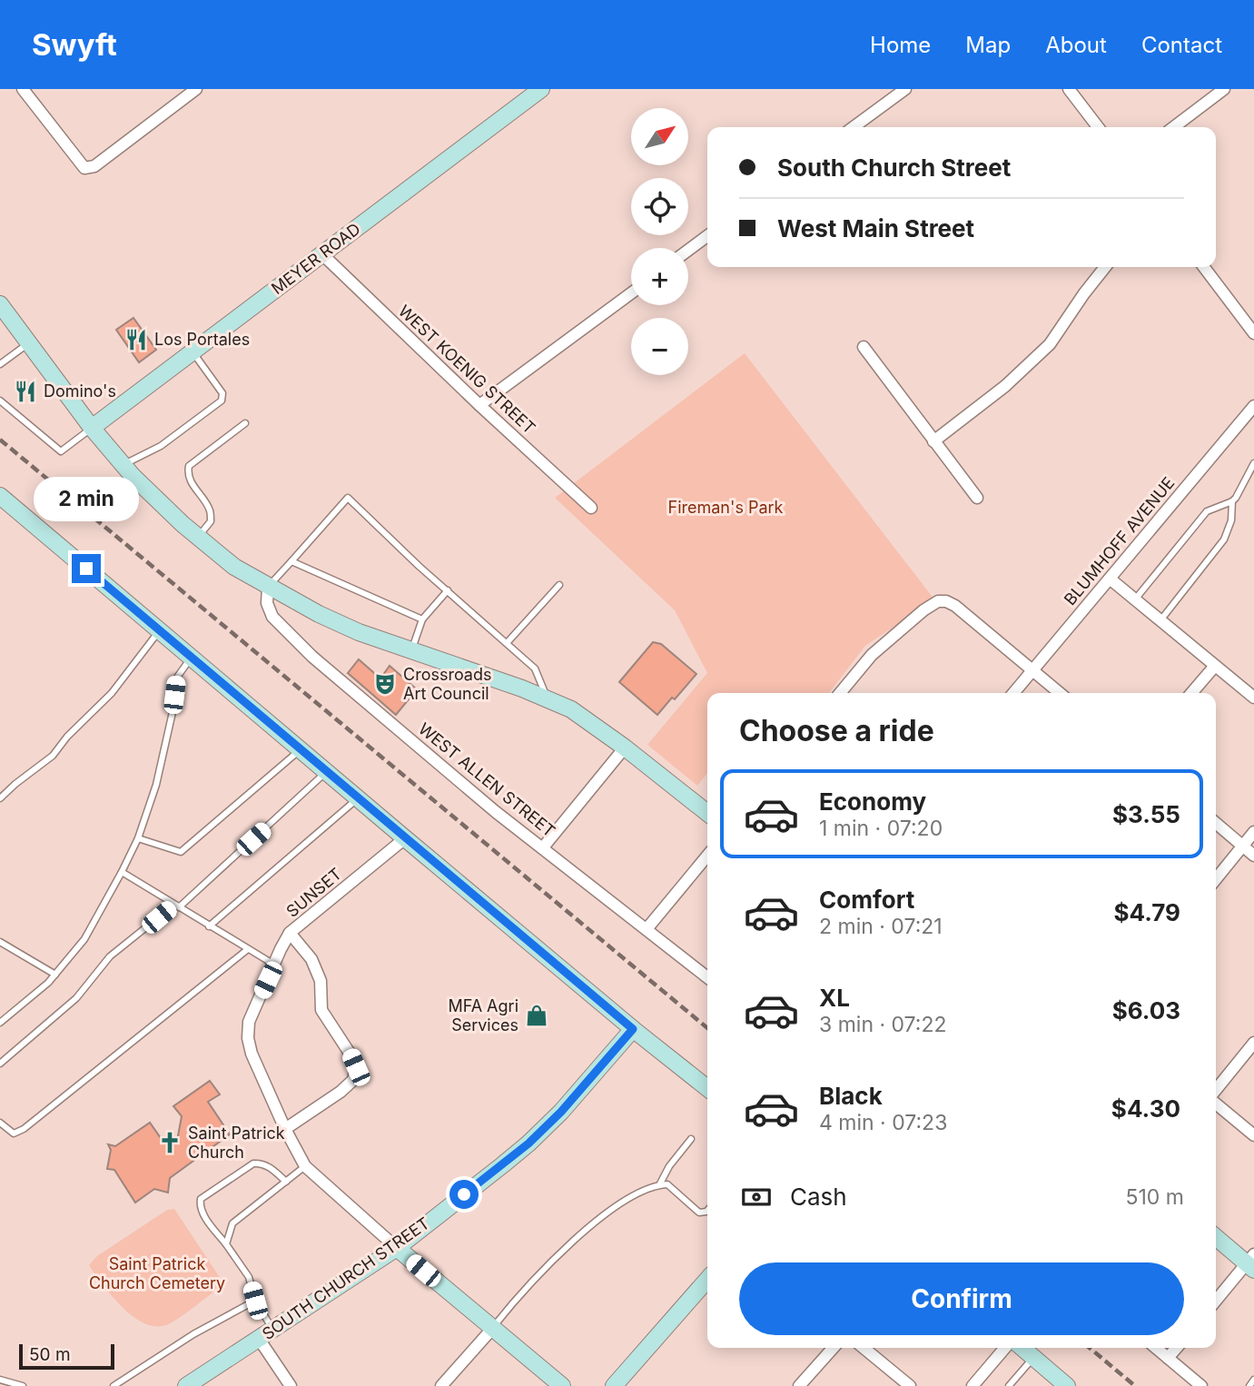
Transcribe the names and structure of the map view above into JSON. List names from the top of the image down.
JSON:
{
  "streets": {
    "street": [
      "MEYER ROAD",
      "WEST KOENIG STREET",
      "BLUMHOFF AVENUE",
      "WEST ALLEN STREET",
      "SUNSET",
      "SOUTH CHURCH STREET"
    ]
  },
  "crossings": [
    ["MEYER ROAD", "WEST KOENIG STREET"]
  ],
  "parks": ["Fireman's Park", "Saint Patrick Church Cemetery"],
  "places": {
    "restaurant": ["Los Portales", "Domino's"],
    "theatre": ["Crossroads Art Council"],
    "shop": ["MFA Agri Services"],
    "church": ["Saint Patrick Church"]
  },
  "scale_bar": "50 m",
  "north": "top right",
  "page": {
    "header": "Swyft",
    "nav": [
      "Home",
      "Map",
      "About",
      "Contact"
    ],
    "map_buttons": ["+", "−"],
    "banner": ["South Church Street", "West Main Street"],
    "bubble": "2 min",
    "heading": "Choose a ride",
    "list": [
      {
        "name": "Economy",
        "note": "1 min · 07:20",
        "value": "$3.55"
      },
      {
        "name": "Comfort",
        "note": "2 min · 07:21",
        "value": "$4.79"
      },
      {
        "name": "XL",
        "note": "3 min · 07:22",
        "value": "$6.03"
      },
      {
        "name": "Black",
        "note": "4 min · 07:23",
        "value": "$4.30"
      }
    ],
    "pay": ["Cash", "510 m"],
    "buttons": "Confirm",
    "scale": "50 m"
  }
}
